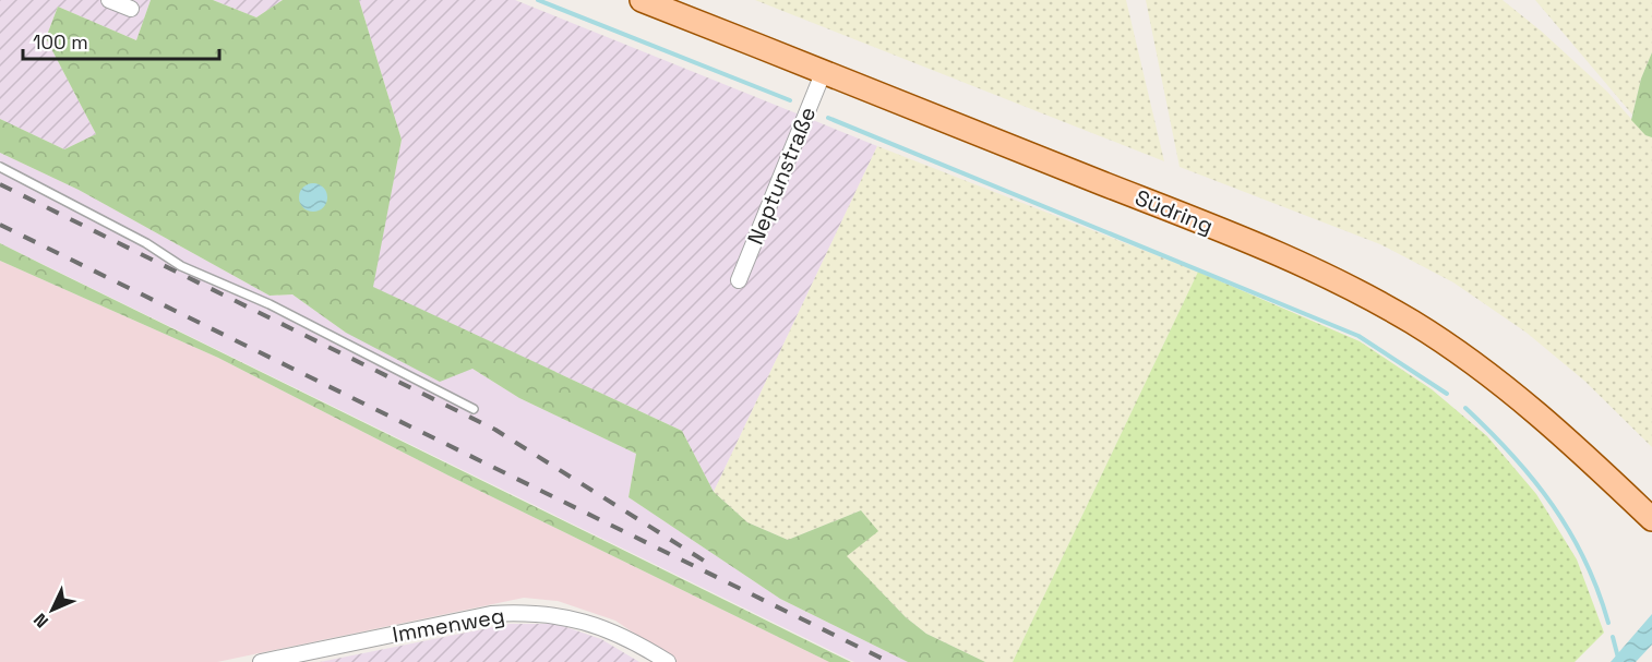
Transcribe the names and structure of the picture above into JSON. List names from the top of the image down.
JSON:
{
  "streets": {
    "main road": ["Südring"],
    "street": ["Neptunstraße", "Immenweg"]
  },
  "crossings": [
    ["Neptunstraße", "Südring"]
  ],
  "scale_bar": "100 m",
  "north": "bottom left"
}
